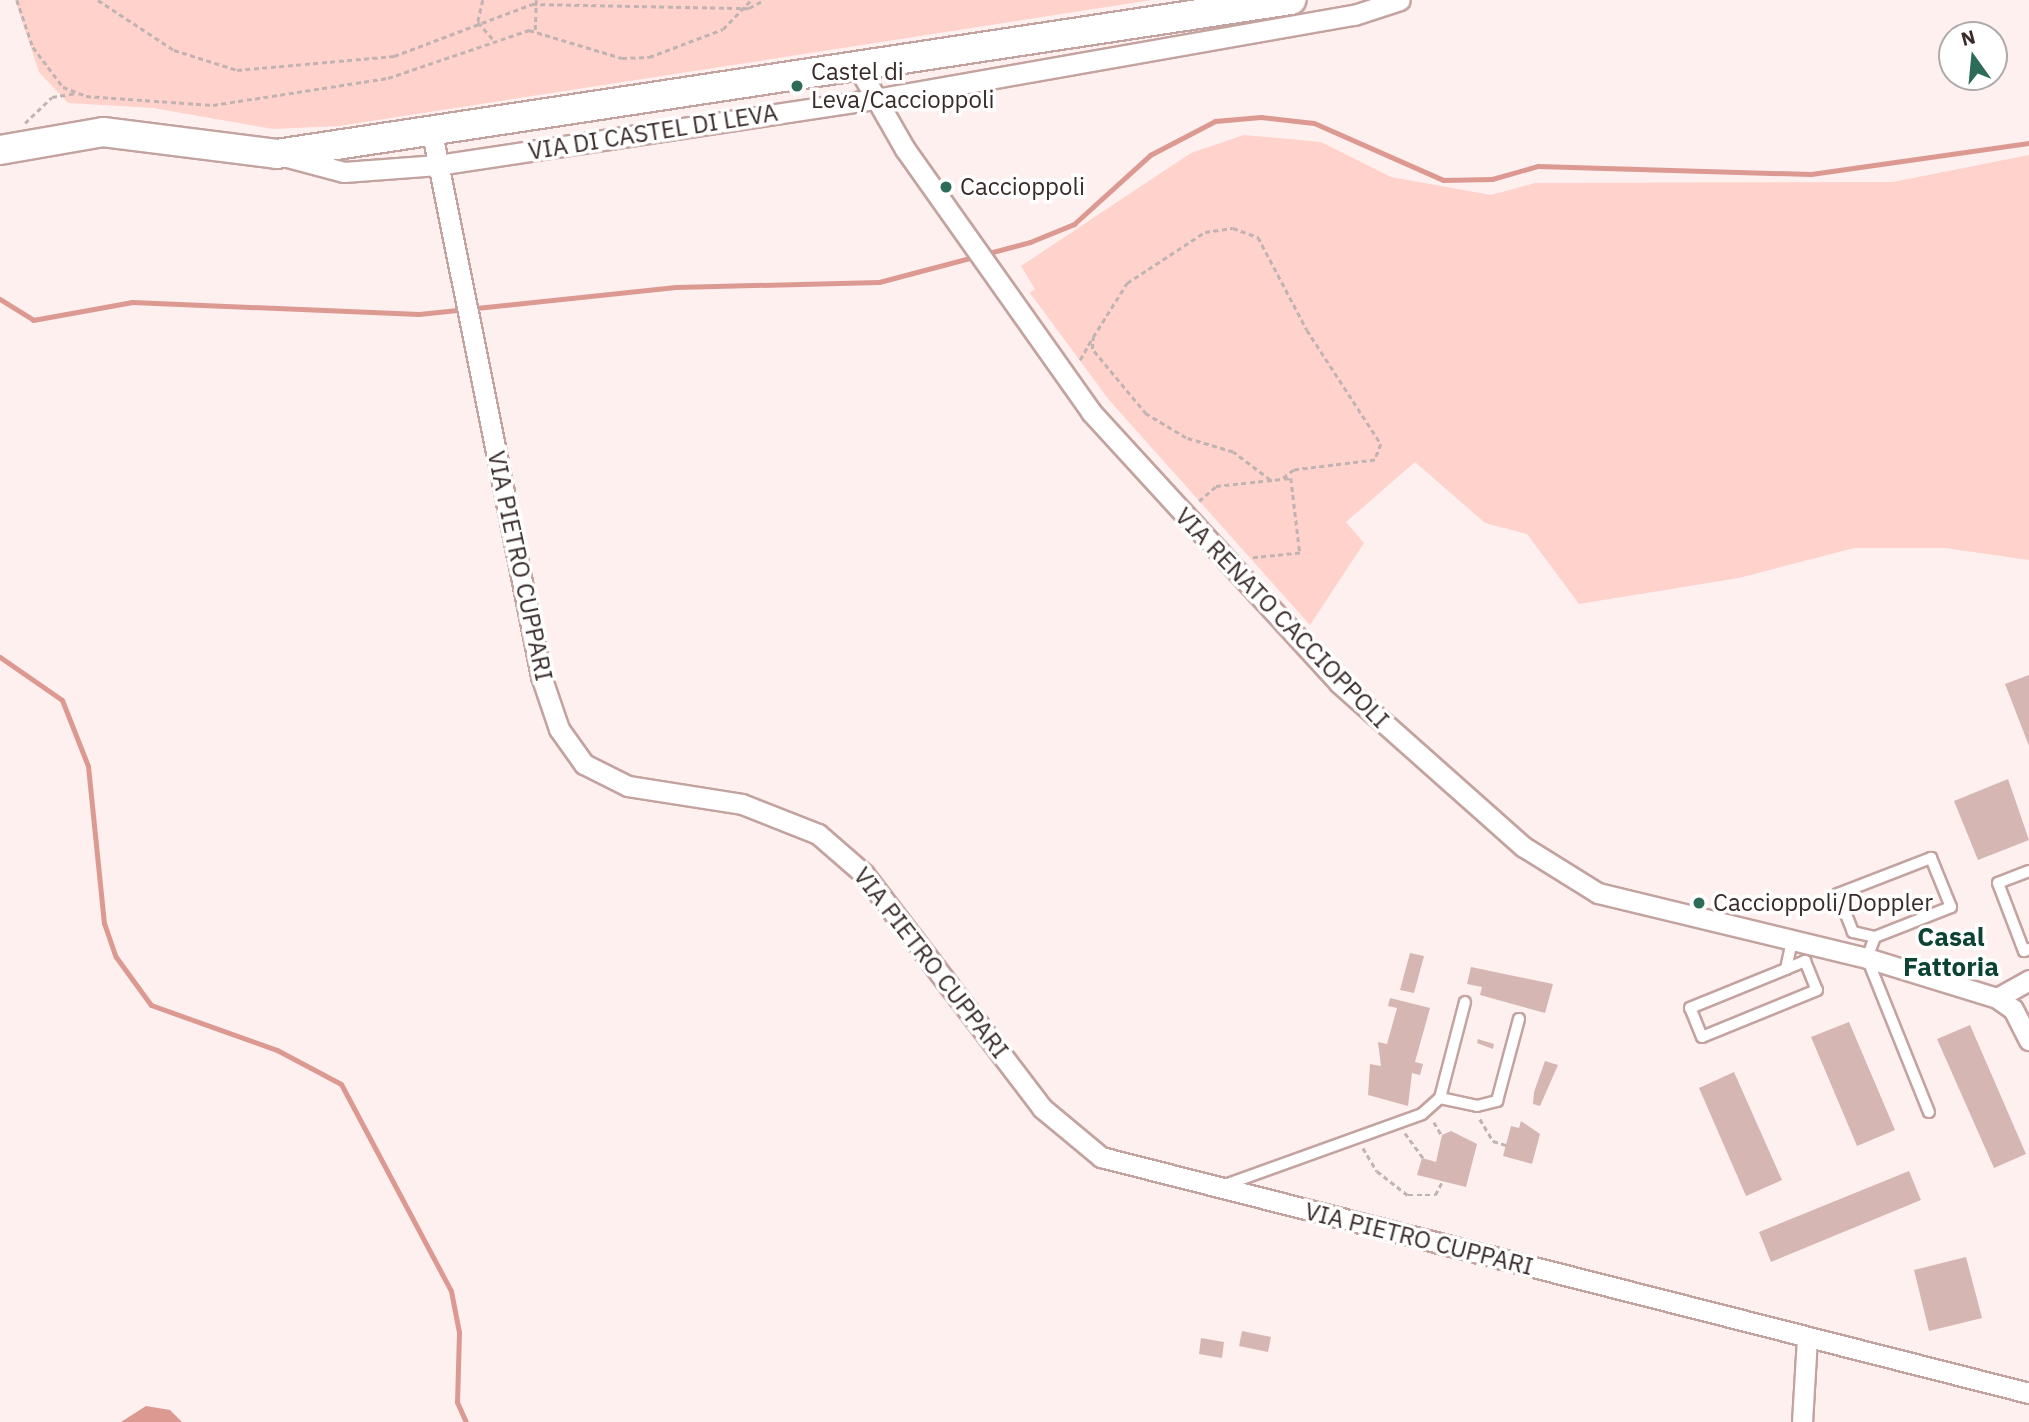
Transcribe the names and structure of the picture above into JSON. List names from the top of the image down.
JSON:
{
  "streets": {
    "street": ["VIA DI CASTEL DI LEVA", "VIA PIETRO CUPPARI", "VIA RENATO CACCIOPPOLI"]
  },
  "crossings": [
    ["VIA DI CASTEL DI LEVA", "VIA PIETRO CUPPARI"],
    ["VIA DI CASTEL DI LEVA", "VIA RENATO CACCIOPPOLI"]
  ],
  "districts": ["Casal Fattoria"],
  "places": ["Castel di Leva/Caccioppoli", "Caccioppoli", "Caccioppoli/Doppler"],
  "north": "top"
}
